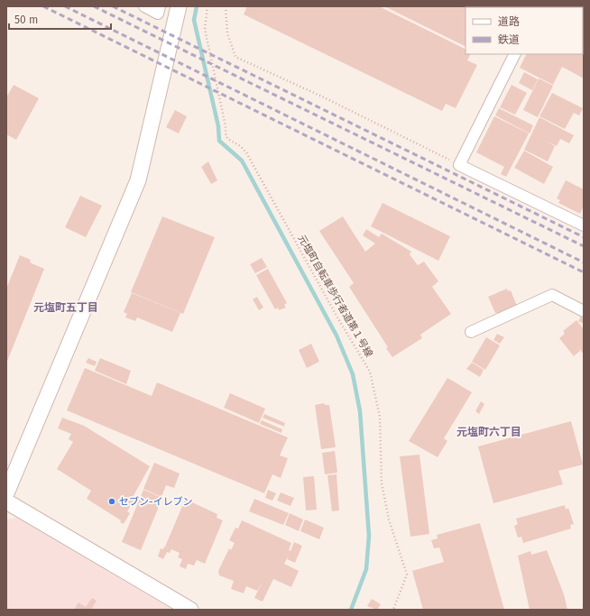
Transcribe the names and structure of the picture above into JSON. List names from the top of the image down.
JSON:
{
  "streets": {
    "path": ["元塩町自転車歩行者道第１号線"]
  },
  "districts": ["元塩町五丁目", "元塩町六丁目"],
  "places": ["セブン-イレブン"],
  "legend": ["道路", "鉄道"],
  "scale_bar": "50 m"
}
